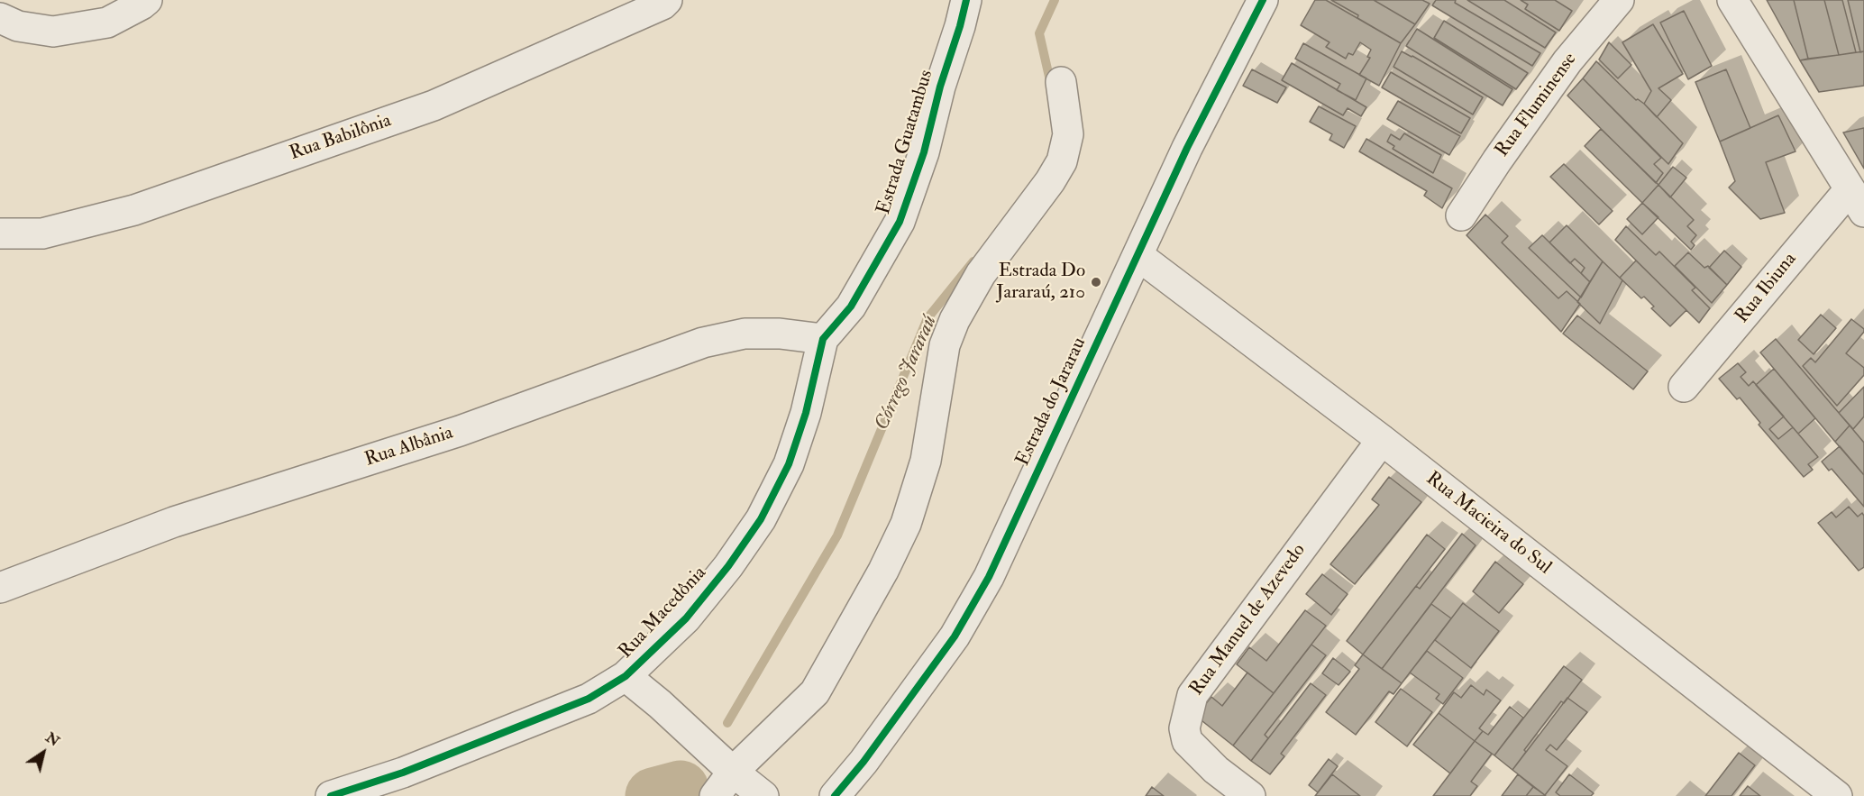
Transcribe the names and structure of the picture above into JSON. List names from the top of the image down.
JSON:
{
  "streets": {
    "street": [
      "Rua Fluminense",
      "Rua Babilônia",
      "Estrada Guatambus",
      "Rua Ibiuna",
      "Estrada do Jararau",
      "Rua Albânia",
      "Rua Macieira do Sul",
      "Rua Macedônia",
      "Rua Manuel de Azevedo"
    ]
  },
  "crossings": [
    ["Estrada Guatambus", "Rua Albânia"],
    ["Estrada Guatambus", "Rua Macedônia"],
    ["Estrada do Jararau", "Rua Macieira do Sul"],
    ["Rua Albânia", "Rua Macedônia"],
    ["Rua Macieira do Sul", "Rua Manuel de Azevedo"]
  ],
  "water": ["Córrego Jararaú"],
  "places": ["Estrada Do Jararaú, 210"],
  "north": "top right"
}
